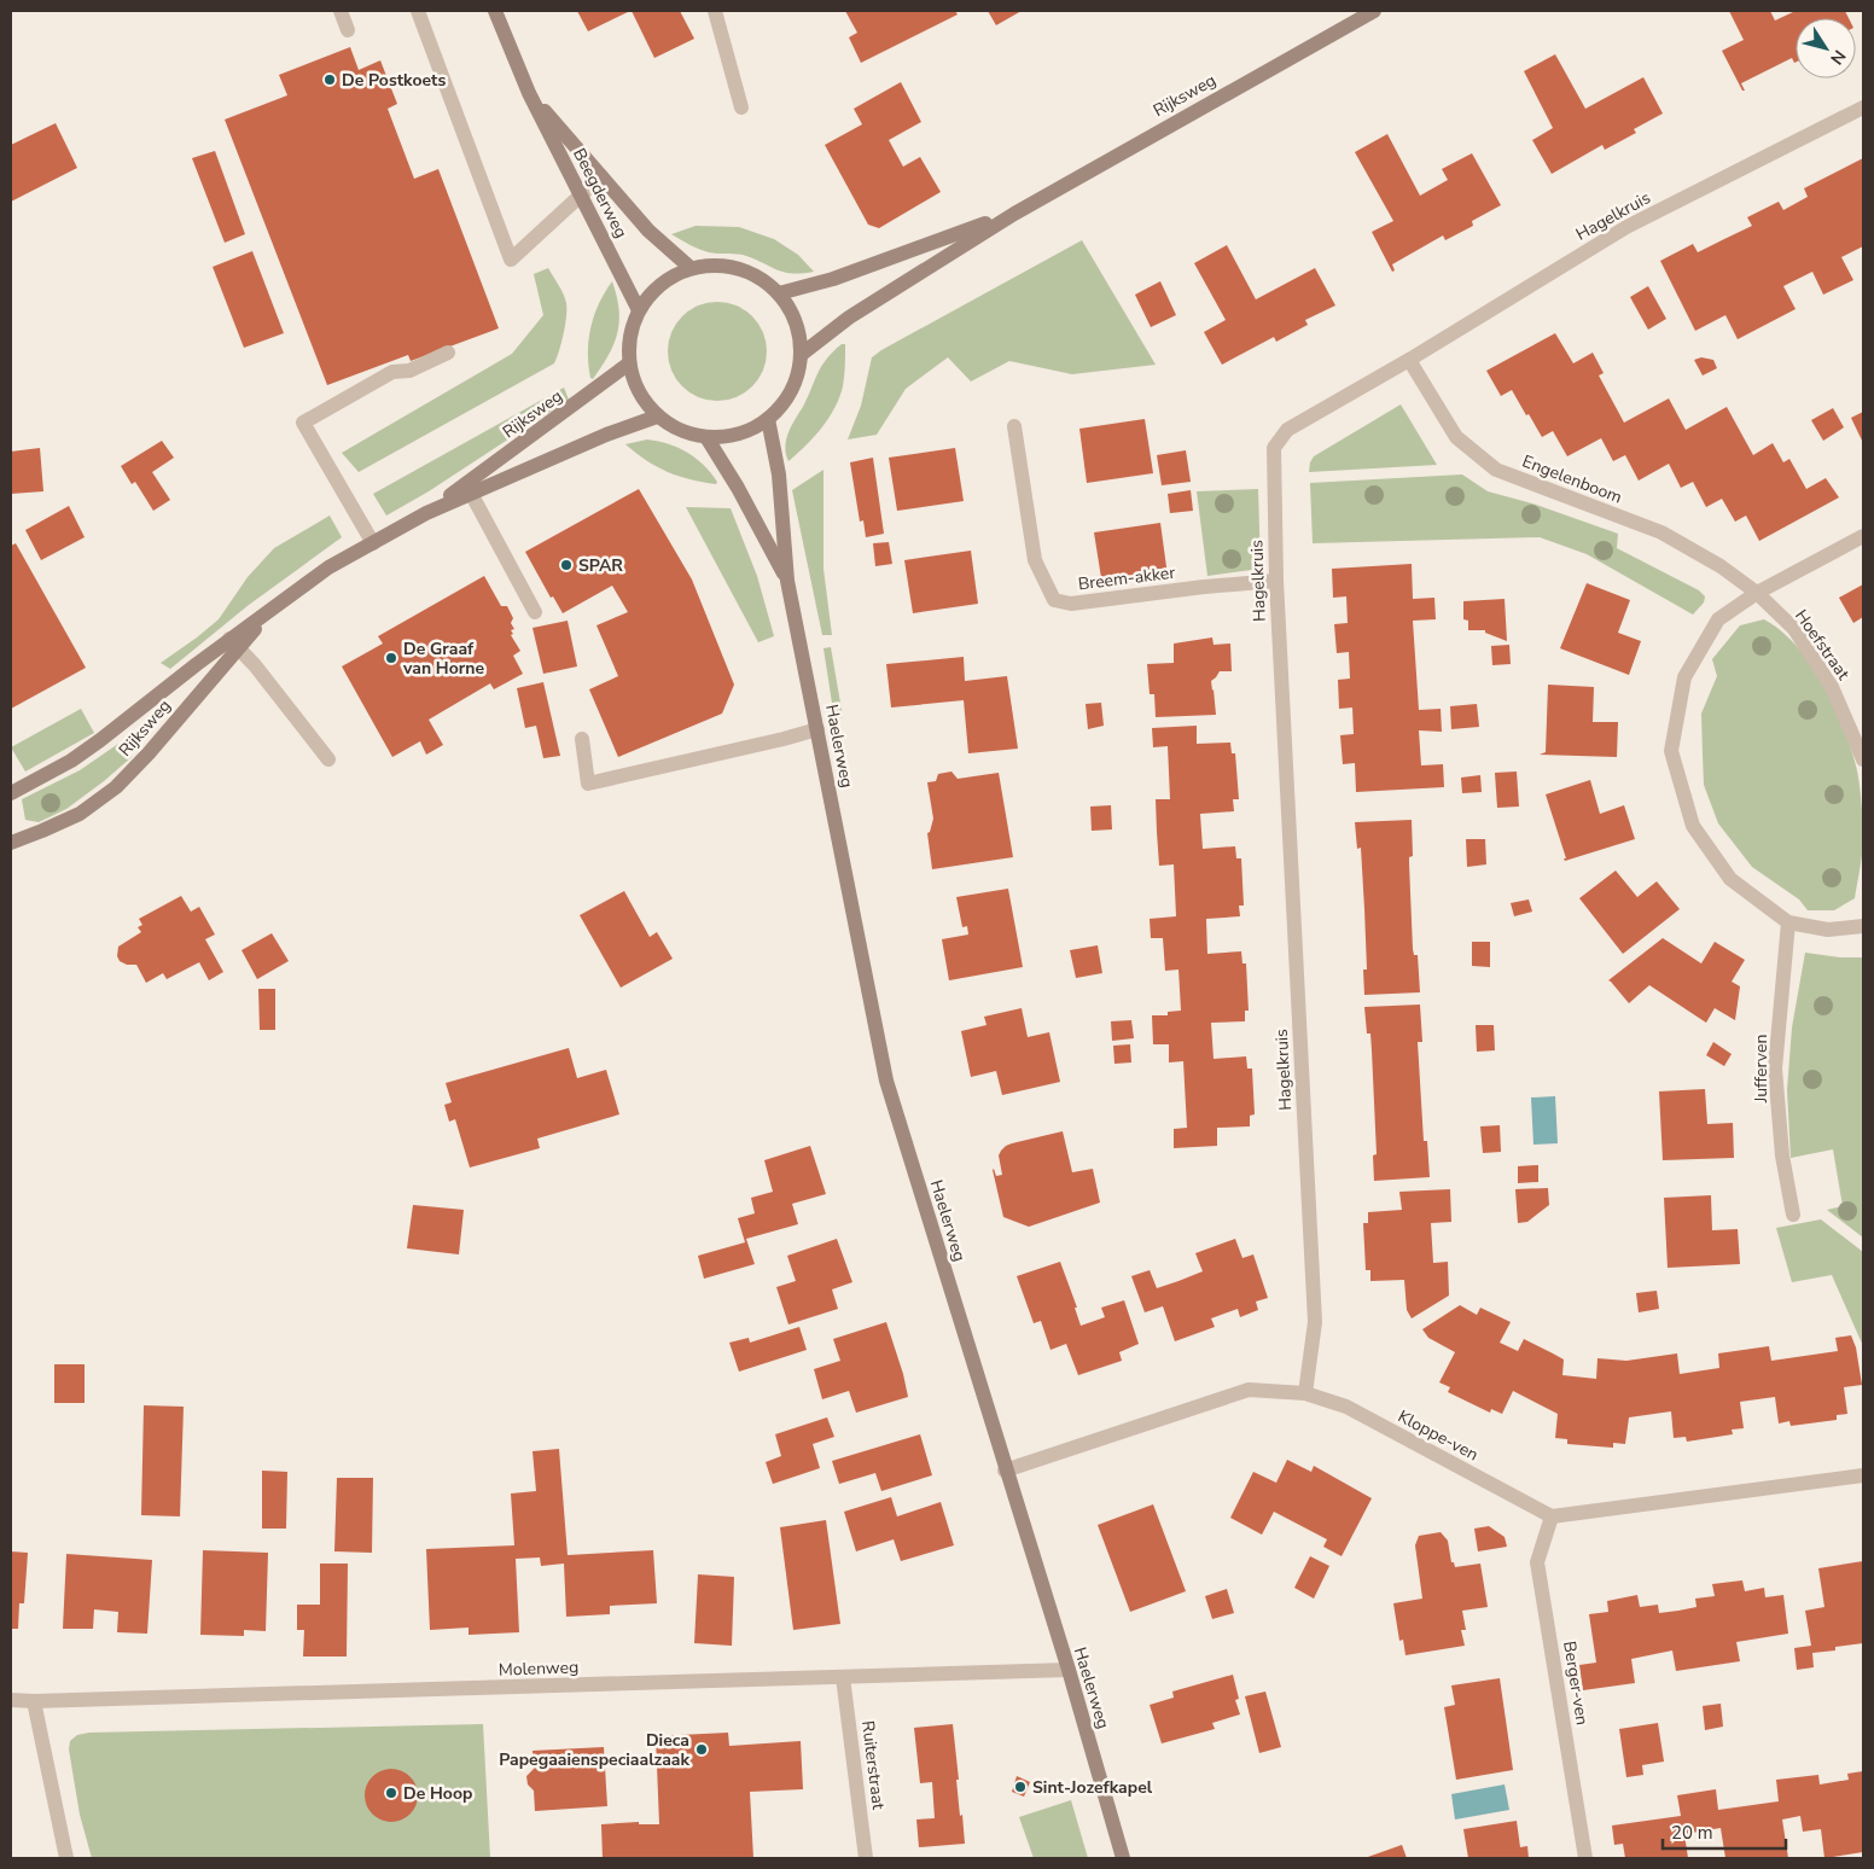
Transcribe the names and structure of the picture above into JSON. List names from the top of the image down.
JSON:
{
  "streets": {
    "main road": ["Rijksweg", "Beegderweg", "Haelerweg"],
    "street": [
      "Hagelkruis",
      "Engelenboom",
      "Breem-akker",
      "Hoefstraat",
      "Jufferven",
      "Kloppe-ven",
      "Molenweg",
      "Berger-ven",
      "Ruiterstraat"
    ]
  },
  "crossings": [
    ["Rijksweg", "Beegderweg"],
    ["Rijksweg", "Haelerweg"],
    ["Beegderweg", "Haelerweg"],
    ["Hagelkruis", "Engelenboom"],
    ["Hagelkruis", "Breem-akker"],
    ["Hagelkruis", "Kloppe-ven"],
    ["Engelenboom", "Hoefstraat"],
    ["Haelerweg", "Kloppe-ven"],
    ["Haelerweg", "Molenweg"],
    ["Kloppe-ven", "Berger-ven"],
    ["Molenweg", "Ruiterstraat"]
  ],
  "places": [
    "De Postkoets",
    "SPAR",
    "De Graaf van Horne",
    "Dieca Papegaaienspeciaalzaak",
    "Sint-Jozefkapel",
    "De Hoop"
  ],
  "scale_bar": "20 m",
  "north": "bottom right"
}
